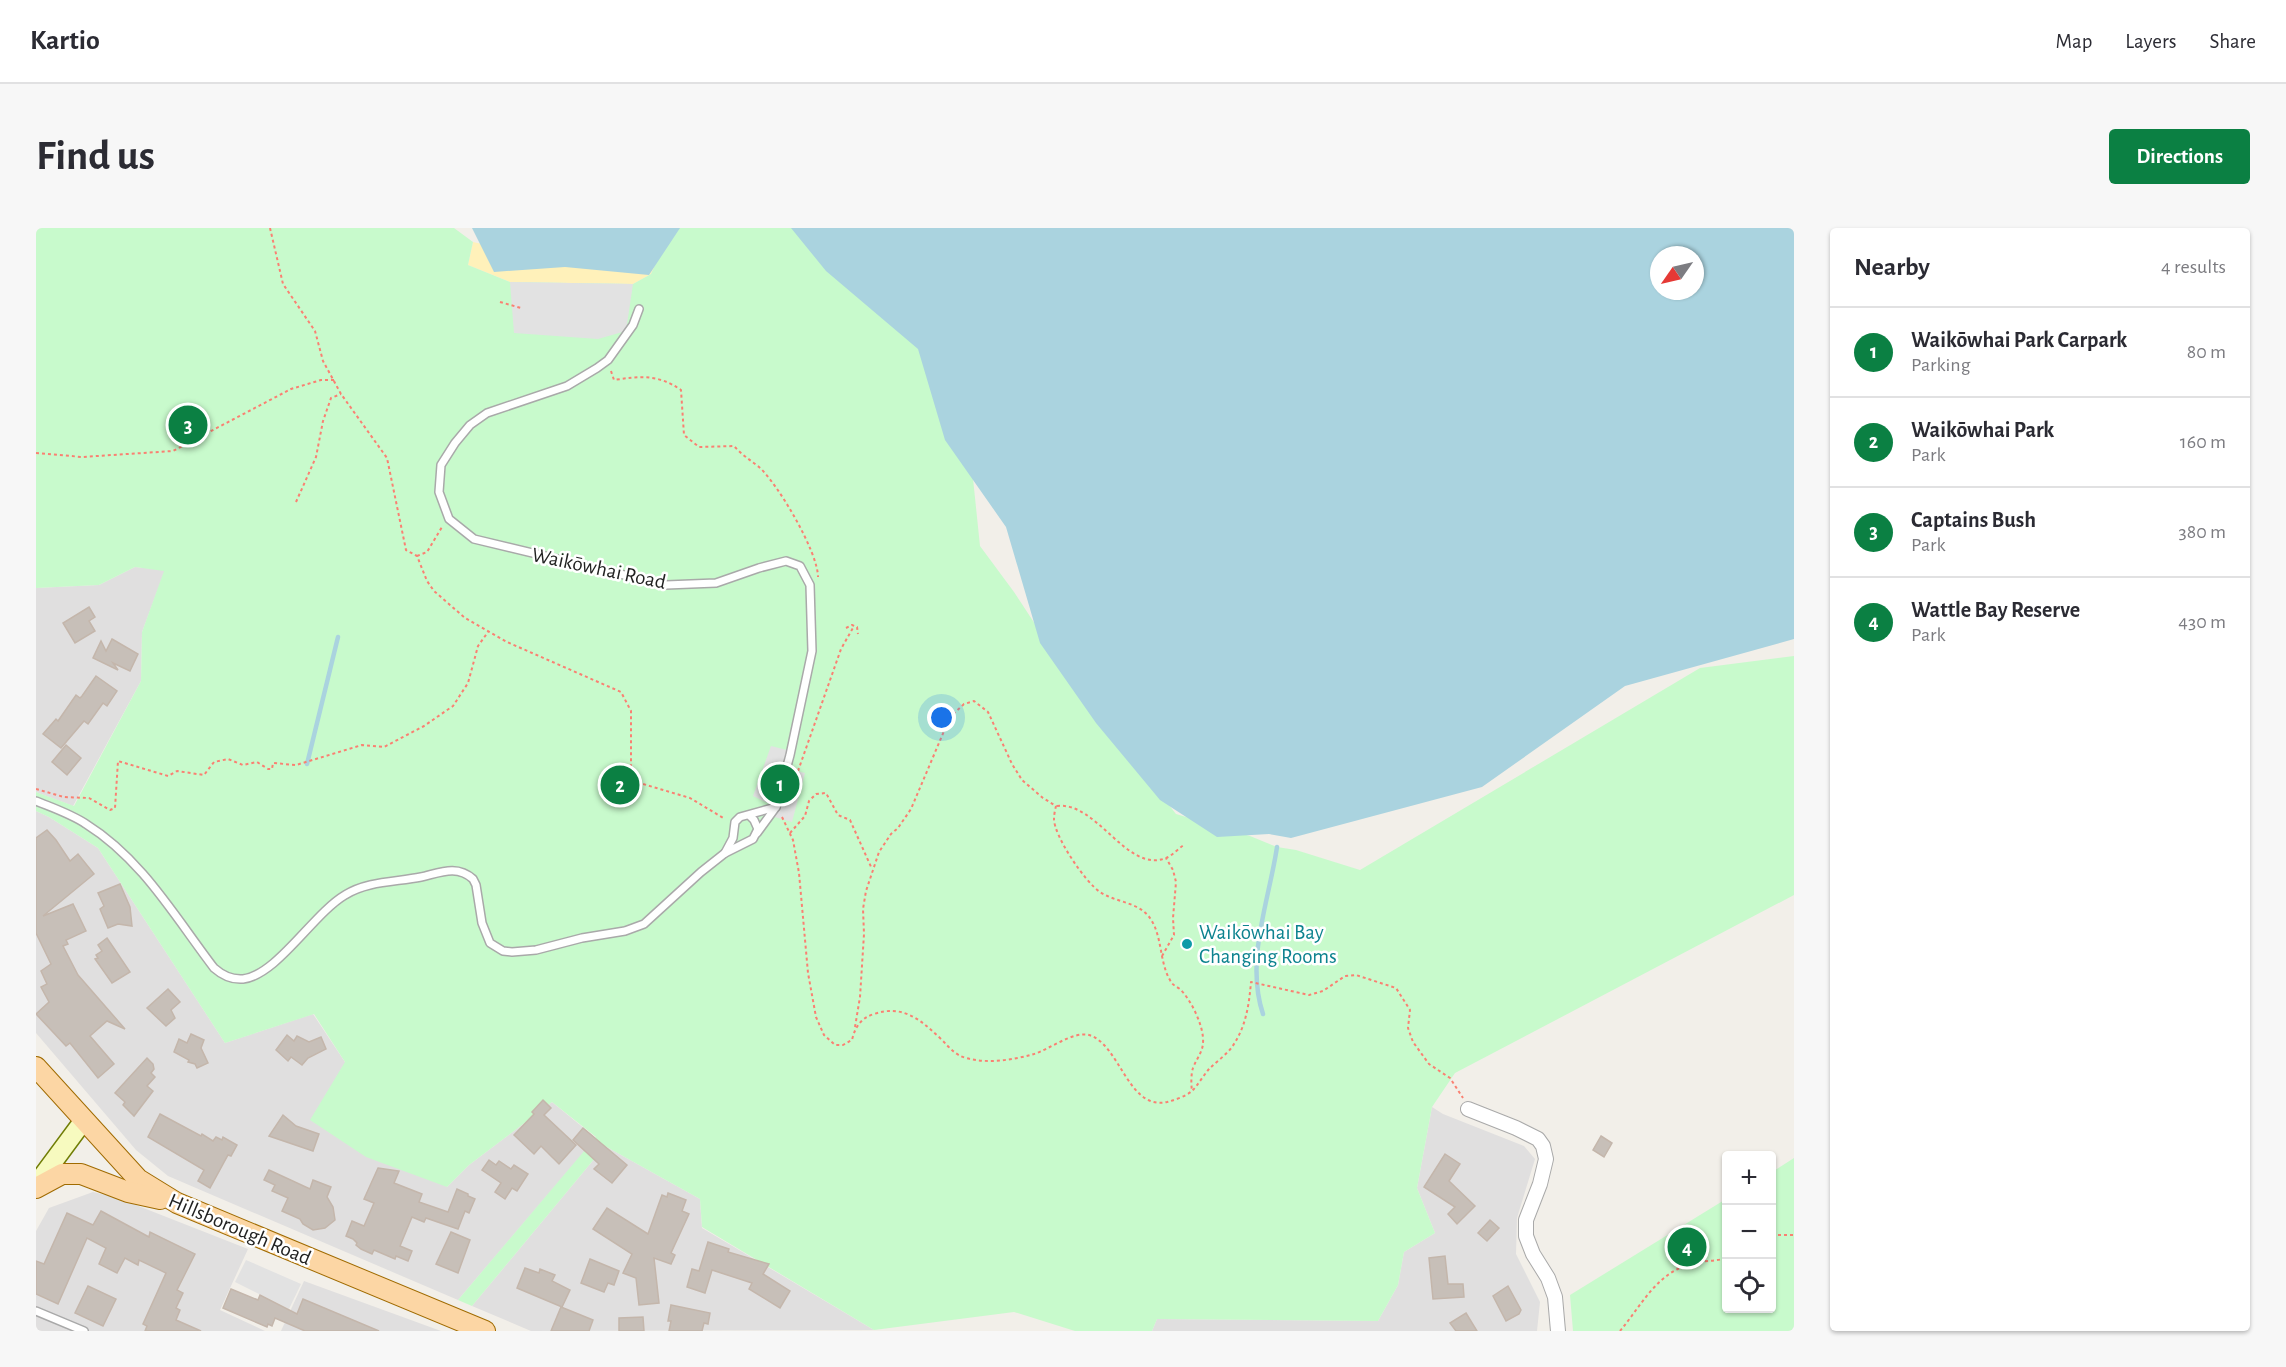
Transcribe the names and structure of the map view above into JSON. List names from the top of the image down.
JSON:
{
  "streets": {
    "main road": ["Hillsborough Road"],
    "lane": ["Waikōwhai Road"]
  },
  "places": ["Waikōwhai Bay Changing Rooms"],
  "north": "bottom left",
  "page": {
    "header": "Kartio",
    "nav": ["Map", "Layers", "Share"],
    "buttons": "Directions",
    "title": "Find us",
    "heading": ["Nearby", "4 results"],
    "list": [
      {
        "mark": "1",
        "name": "Waikōwhai Park Carpark",
        "note": "Parking",
        "value": "80 m"
      },
      {
        "mark": "2",
        "name": "Waikōwhai Park",
        "note": "Park",
        "value": "160 m"
      },
      {
        "mark": "3",
        "name": "Captains Bush",
        "note": "Park",
        "value": "380 m"
      },
      {
        "mark": "4",
        "name": "Wattle Bay Reserve",
        "note": "Park",
        "value": "430 m"
      }
    ],
    "pins": [
      "3",
      "1",
      "2",
      "4"
    ],
    "map_buttons": ["+", "−"]
  }
}
